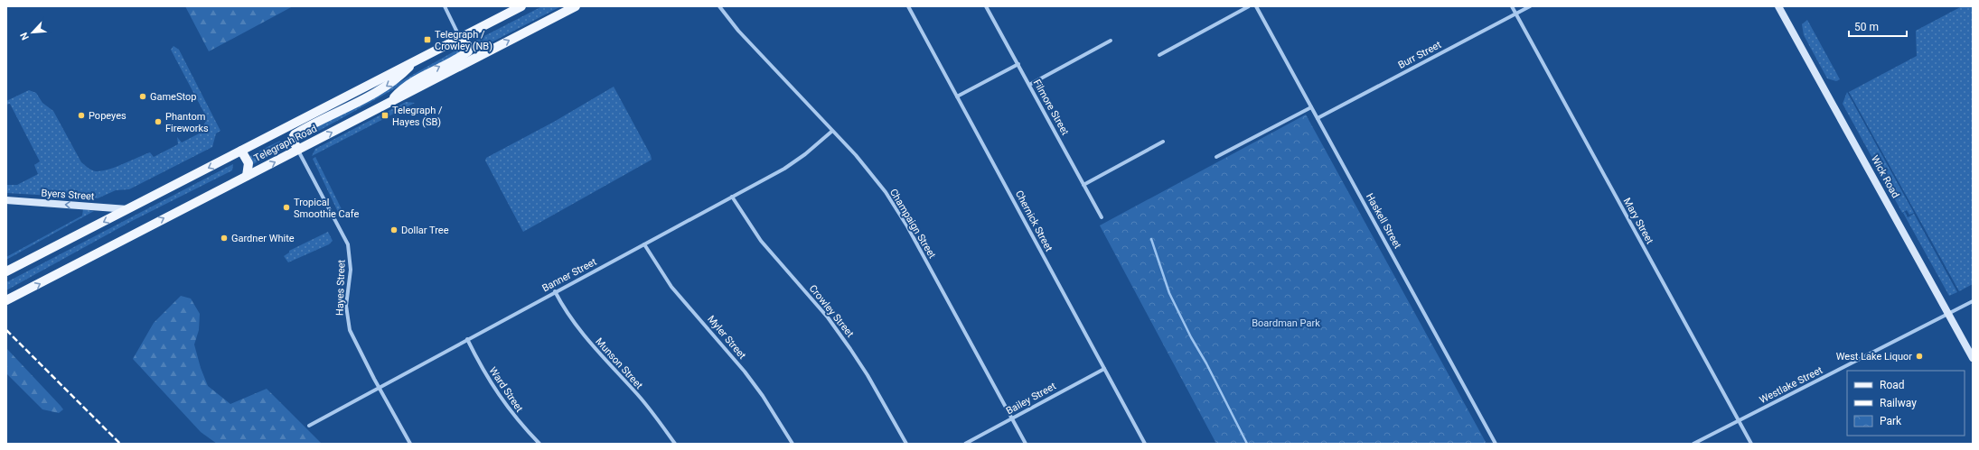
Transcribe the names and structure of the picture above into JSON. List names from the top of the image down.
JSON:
{
  "streets": {
    "main road": ["Telegraph Road"],
    "street": [
      "Burr Street",
      "Filmore Street",
      "Wick Road",
      "Byers Street",
      "Chernick Street",
      "Haskell Street",
      "Mary Street",
      "Champaign Street",
      "Banner Street",
      "Hayes Street",
      "Crowley Street",
      "Myler Street",
      "Munson Street",
      "Westlake Street",
      "Ward Street",
      "Bailey Street"
    ]
  },
  "crossings": [
    ["Burr Street", "Haskell Street"],
    ["Burr Street", "Mary Street"],
    ["Telegraph Road", "Byers Street"],
    ["Telegraph Road", "Hayes Street"],
    ["Wick Road", "Westlake Street"],
    ["Chernick Street", "Bailey Street"],
    ["Mary Street", "Westlake Street"],
    ["Champaign Street", "Banner Street"],
    ["Champaign Street", "Bailey Street"],
    ["Banner Street", "Hayes Street"],
    ["Banner Street", "Crowley Street"],
    ["Banner Street", "Myler Street"],
    ["Banner Street", "Munson Street"],
    ["Banner Street", "Ward Street"]
  ],
  "one_way": ["Byers Street"],
  "parks": ["Boardman Park"],
  "places": {
    "transit": ["Telegraph / Crowley (NB)", "Telegraph / Hayes (SB)"],
    "other": [
      "GameStop",
      "Popeyes",
      "Phantom Fireworks",
      "Tropical Smoothie Cafe",
      "Dollar Tree",
      "Gardner White",
      "West Lake Liquor"
    ]
  },
  "legend": ["Road", "Railway", "Park"],
  "scale_bar": "50 m",
  "north": "bottom left"
}
